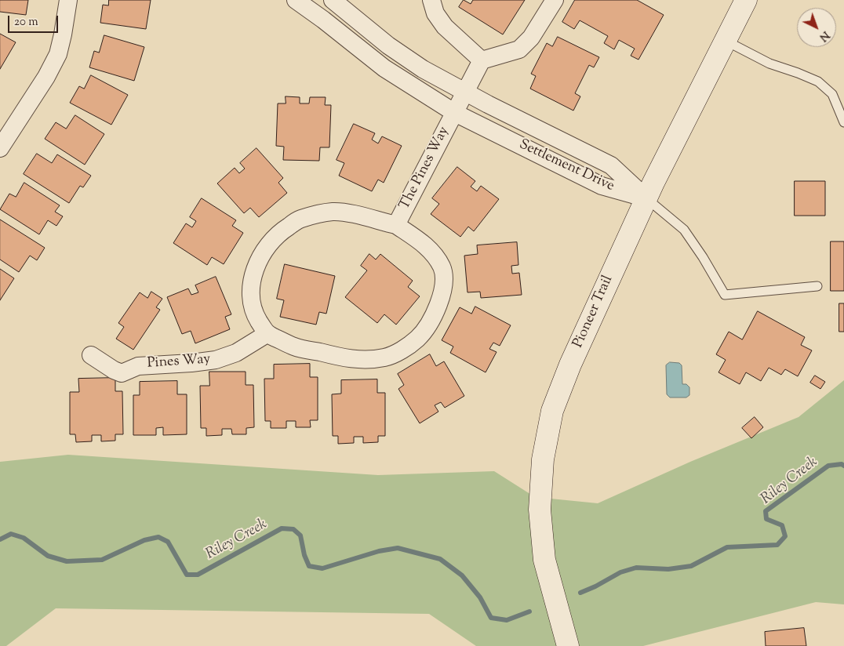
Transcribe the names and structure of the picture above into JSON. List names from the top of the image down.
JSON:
{
  "streets": {
    "main road": ["Pioneer Trail"],
    "street": ["Settlement Drive", "The Pines Way", "Pines Way"]
  },
  "crossings": [
    ["Settlement Drive", "The Pines Way"],
    ["Settlement Drive", "Pioneer Trail"],
    ["The Pines Way", "Pines Way"]
  ],
  "water": ["Riley Creek"],
  "scale_bar": "20 m",
  "north": "bottom right"
}
